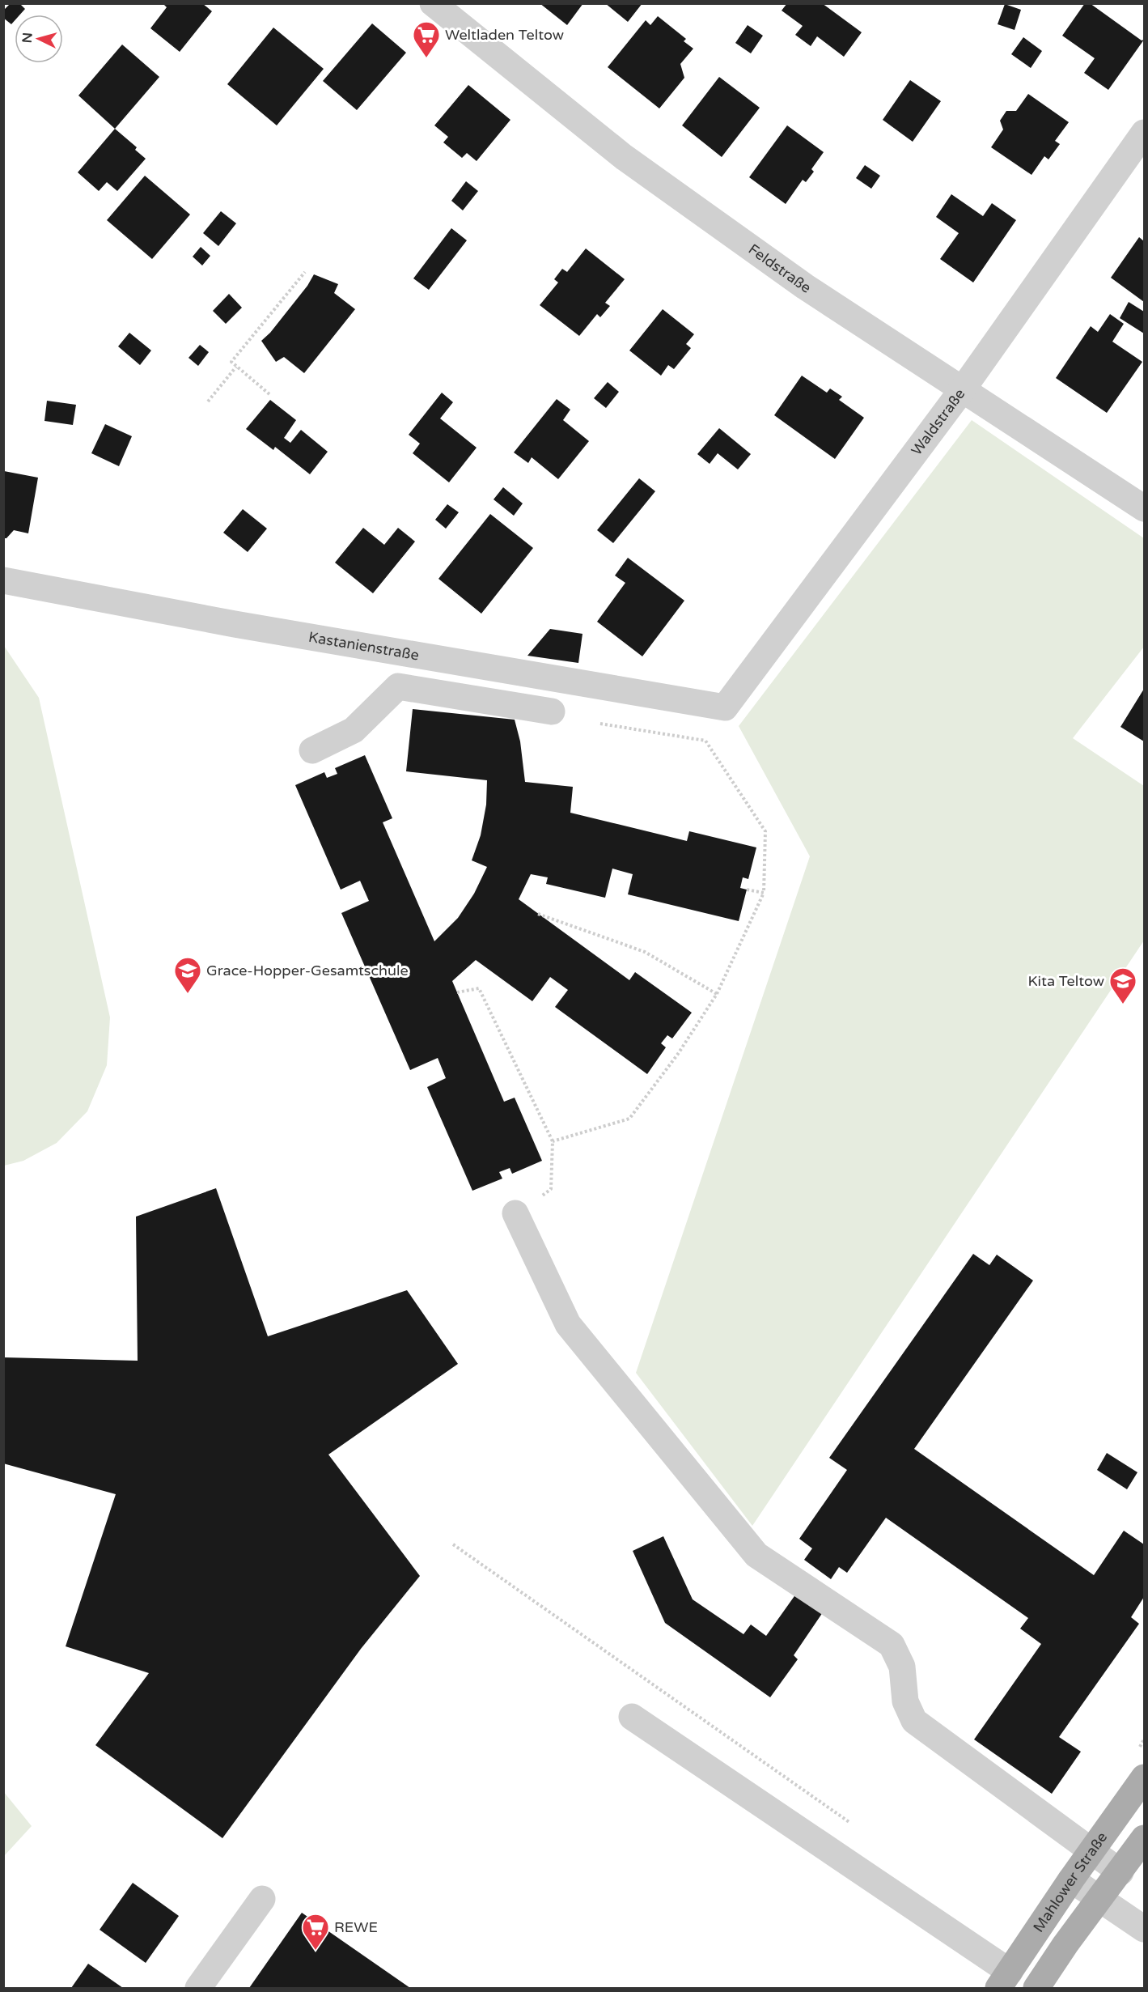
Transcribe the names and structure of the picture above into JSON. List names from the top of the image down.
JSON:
{
  "streets": {
    "main road": ["Mahlower Straße"],
    "street": ["Feldstraße", "Waldstraße", "Kastanienstraße"]
  },
  "crossings": [
    ["Feldstraße", "Waldstraße"],
    ["Waldstraße", "Kastanienstraße"]
  ],
  "places": {
    "supermarket": ["Weltladen Teltow", "REWE"],
    "school or university": ["Grace-Hopper-Gesamtschule", "Kita Teltow"]
  },
  "north": "left"
}
